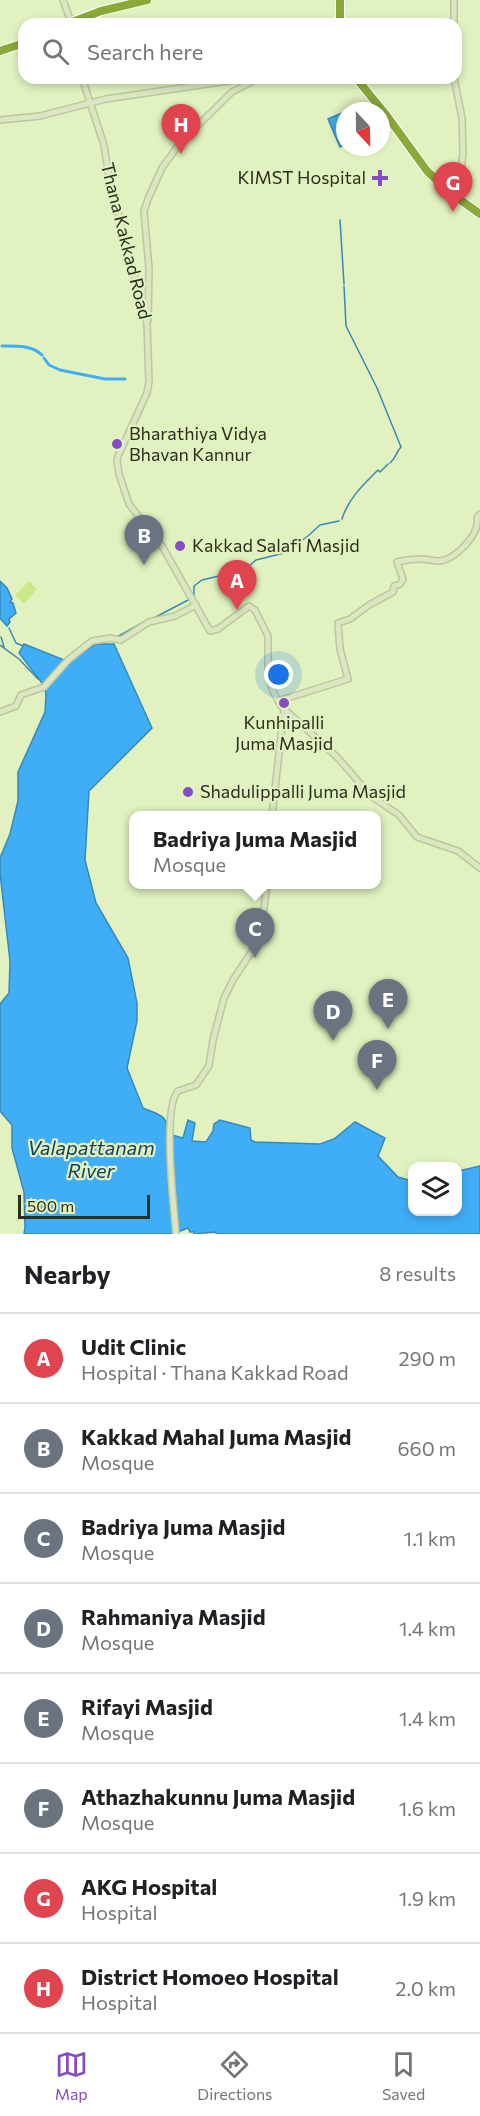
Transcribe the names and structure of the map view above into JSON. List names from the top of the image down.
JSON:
{
  "streets": {
    "main road": ["Thana Kakkad Road"]
  },
  "water": ["Valapattanam River"],
  "places": {
    "health": ["KIMST Hospital"],
    "other": [
      "Bharathiya Vidya Bhavan Kannur",
      "Kakkad Salafi Masjid",
      "Kunhipalli Juma Masjid",
      "Shadulippalli Juma Masjid"
    ]
  },
  "scale_bar": "500 m",
  "north": "bottom",
  "page": {
    "search": "Search here",
    "pins": [
      "H",
      "G",
      "B",
      "A",
      "C",
      "E",
      "D",
      "F"
    ],
    "popup": ["Badriya Juma Masjid", "Mosque"],
    "scale": "500 m",
    "heading": ["Nearby", "8 results"],
    "list": [
      {
        "mark": "A",
        "name": "Udit Clinic",
        "note": "Hospital · Thana Kakkad Road",
        "value": "290 m"
      },
      {
        "mark": "B",
        "name": "Kakkad Mahal Juma Masjid",
        "note": "Mosque",
        "value": "660 m"
      },
      {
        "mark": "C",
        "name": "Badriya Juma Masjid",
        "note": "Mosque",
        "value": "1.1 km"
      },
      {
        "mark": "D",
        "name": "Rahmaniya Masjid",
        "note": "Mosque",
        "value": "1.4 km"
      },
      {
        "mark": "E",
        "name": "Rifayi Masjid",
        "note": "Mosque",
        "value": "1.4 km"
      },
      {
        "mark": "F",
        "name": "Athazhakunnu Juma Masjid",
        "note": "Mosque",
        "value": "1.6 km"
      },
      {
        "mark": "G",
        "name": "AKG Hospital",
        "note": "Hospital",
        "value": "1.9 km"
      },
      {
        "mark": "H",
        "name": "District Homoeo Hospital",
        "note": "Hospital",
        "value": "2.0 km"
      }
    ],
    "nav": ["Map", "Directions", "Saved"]
  }
}
